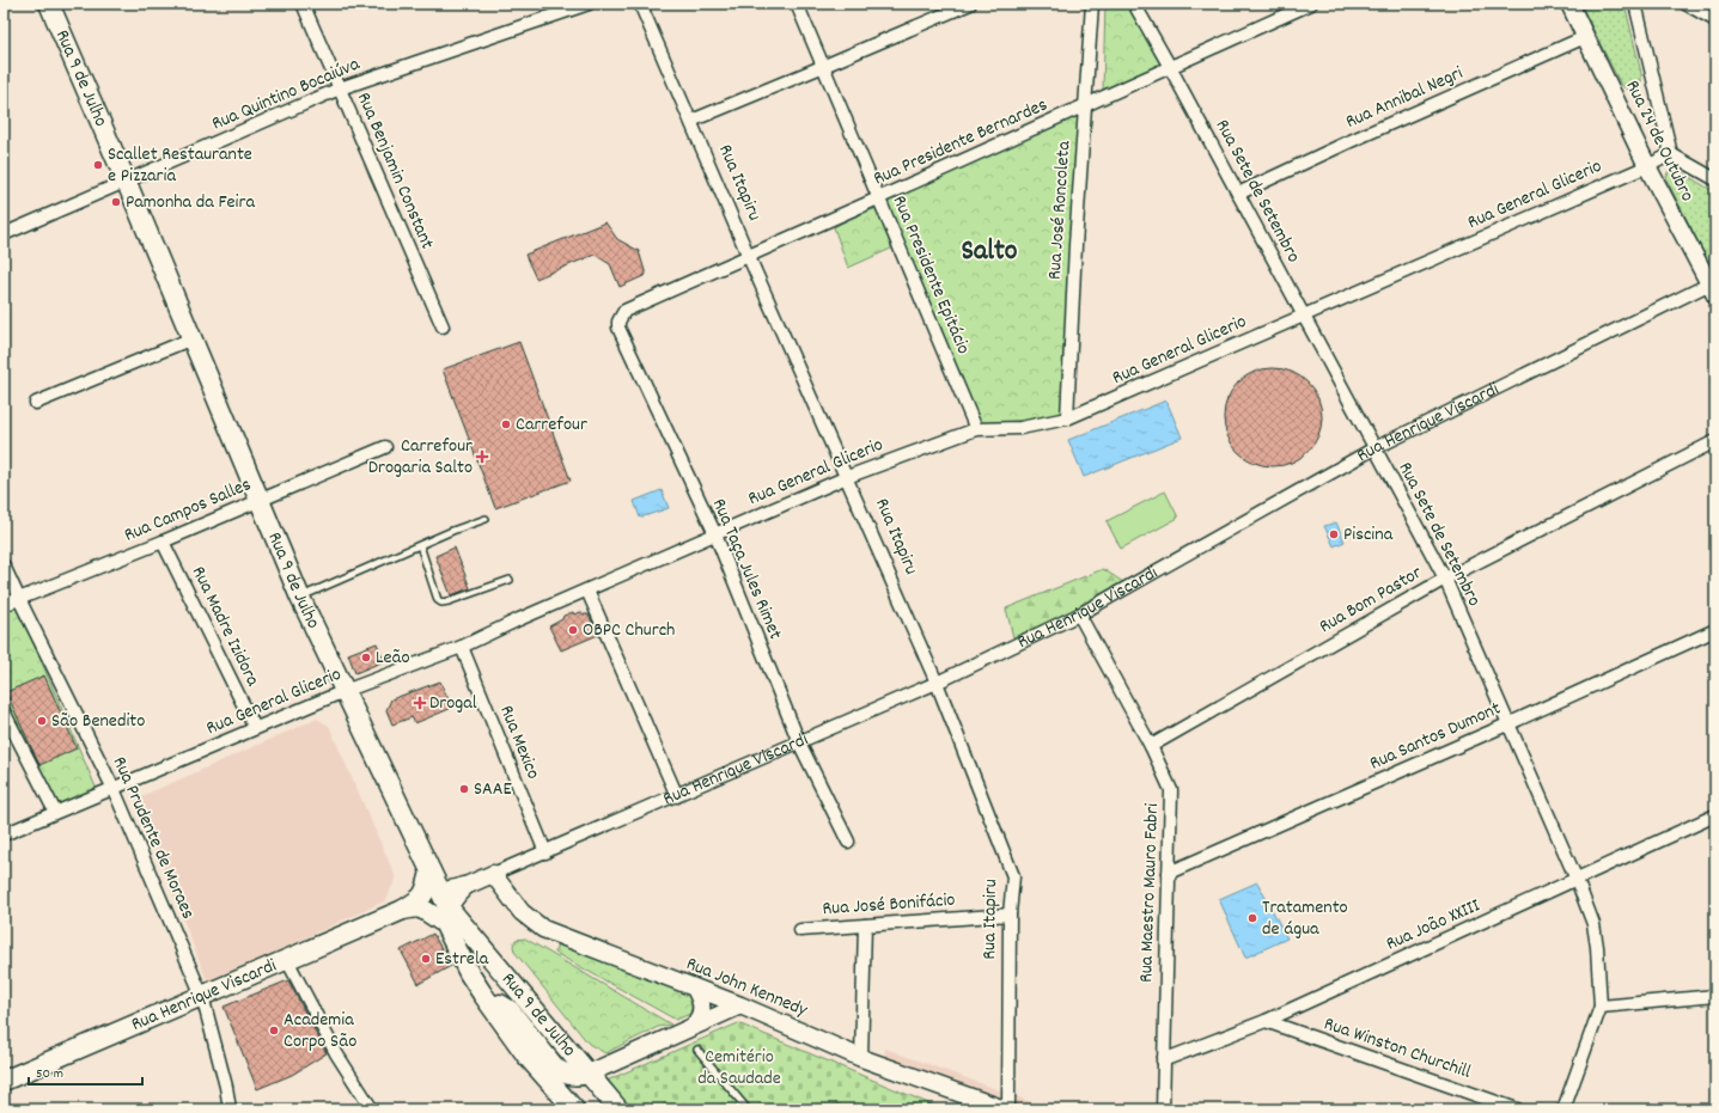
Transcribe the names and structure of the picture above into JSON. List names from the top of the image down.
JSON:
{
  "streets": {
    "main road": ["Rua 9 de Julho", "Rua Henrique Viscardi"],
    "street": [
      "Rua Quintino Bocaiúva",
      "Rua Annibal Negri",
      "Rua 24 de Outubro",
      "Rua Presidente Bernardes",
      "Rua Benjamin Constant",
      "Rua Itapiru",
      "Rua Sete de Setembro",
      "Rua General Glicerio",
      "Rua José Roncoleta",
      "Rua Presidente Epitácio",
      "Rua Campos Salles",
      "Rua Taça Jules Rimet",
      "Rua Bom Pastor",
      "Rua Madre Izidora",
      "Rua Santos Dumont",
      "Rua Mexico",
      "Rua Prudente de Moraes",
      "Rua Maestro Mauro Fabri",
      "Rua José Bonifácio",
      "Rua João XXIII",
      "Rua John Kennedy",
      "Rua Winston Churchill"
    ]
  },
  "crossings": [
    ["Rua 9 de Julho", "Rua Quintino Bocaiúva"],
    ["Rua 9 de Julho", "Rua General Glicerio"],
    ["Rua 9 de Julho", "Rua Henrique Viscardi"],
    ["Rua 9 de Julho", "Rua Campos Salles"],
    ["Rua Quintino Bocaiúva", "Rua Benjamin Constant"],
    ["Rua Annibal Negri", "Rua 24 de Outubro"],
    ["Rua Annibal Negri", "Rua Sete de Setembro"],
    ["Rua 24 de Outubro", "Rua General Glicerio"],
    ["Rua 24 de Outubro", "Rua Henrique Viscardi"],
    ["Rua Presidente Bernardes", "Rua Itapiru"],
    ["Rua Presidente Bernardes", "Rua Sete de Setembro"],
    ["Rua Presidente Bernardes", "Rua José Roncoleta"],
    ["Rua Presidente Bernardes", "Rua Presidente Epitácio"],
    ["Rua Presidente Bernardes", "Rua Taça Jules Rimet"],
    ["Rua Itapiru", "Rua General Glicerio"],
    ["Rua Itapiru", "Rua Henrique Viscardi"],
    ["Rua Itapiru", "Rua José Bonifácio"],
    ["Rua Sete de Setembro", "Rua General Glicerio"],
    ["Rua Sete de Setembro", "Rua Henrique Viscardi"],
    ["Rua Sete de Setembro", "Rua Bom Pastor"],
    ["Rua Sete de Setembro", "Rua Santos Dumont"],
    ["Rua Sete de Setembro", "Rua João XXIII"],
    ["Rua General Glicerio", "Rua José Roncoleta"],
    ["Rua General Glicerio", "Rua Presidente Epitácio"],
    ["Rua General Glicerio", "Rua Taça Jules Rimet"],
    ["Rua General Glicerio", "Rua Madre Izidora"],
    ["Rua General Glicerio", "Rua Mexico"],
    ["Rua General Glicerio", "Rua Prudente de Moraes"],
    ["Rua Henrique Viscardi", "Rua Taça Jules Rimet"],
    ["Rua Henrique Viscardi", "Rua Mexico"],
    ["Rua Henrique Viscardi", "Rua Prudente de Moraes"],
    ["Rua Henrique Viscardi", "Rua Maestro Mauro Fabri"],
    ["Rua Henrique Viscardi", "Rua John Kennedy"],
    ["Rua Campos Salles", "Rua Madre Izidora"],
    ["Rua Campos Salles", "Rua Prudente de Moraes"],
    ["Rua Bom Pastor", "Rua Maestro Mauro Fabri"],
    ["Rua Santos Dumont", "Rua Maestro Mauro Fabri"],
    ["Rua Maestro Mauro Fabri", "Rua João XXIII"],
    ["Rua João XXIII", "Rua Winston Churchill"]
  ],
  "districts": ["Salto"],
  "parks": ["Cemitério da Saudade"],
  "places": {
    "other": [
      "Scallet Restaurante e Pizzaria",
      "Pamonha da Feira",
      "Carrefour",
      "Piscina",
      "OBPC Church",
      "Leão",
      "São Benedito",
      "SAAE",
      "Tratamento de água",
      "Estrela",
      "Academia Corpo São"
    ],
    "health": ["Carrefour Drogaria Salto", "Drogal"]
  },
  "scale_bar": "50 m"
}
